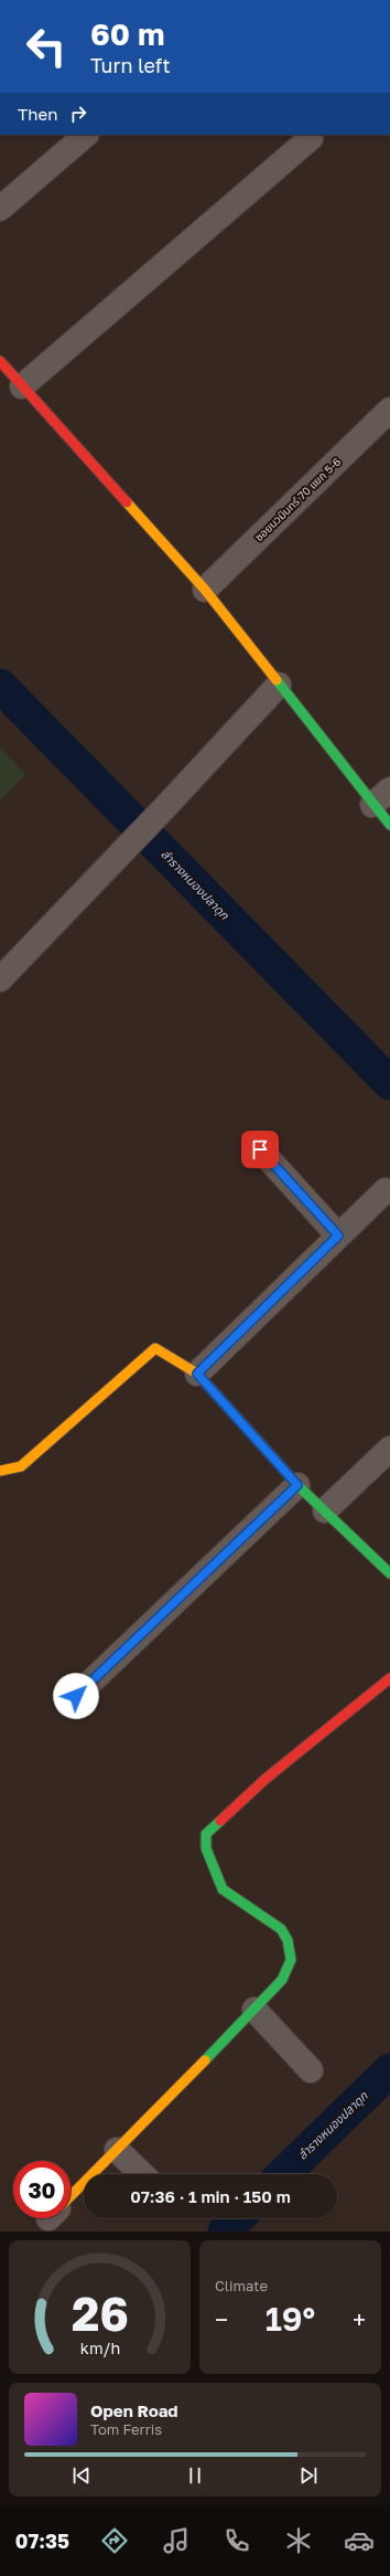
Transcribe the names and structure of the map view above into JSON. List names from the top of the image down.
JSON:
{
  "streets": {
    "street": ["ซอยนวมินทร์ 70 แยก 5-6"]
  },
  "water": ["ลำรางหนองปลาดุก"],
  "page": {
    "turn": ["60 m", "Turn left"],
    "then": "Then",
    "limit": "30",
    "trip": "07:36 · 1 min · 150 m",
    "tile": "Climate",
    "heat": ["−", "19°", "+"],
    "song": ["Open Road", "Tom Ferris"],
    "tabs": "07:35",
    "gauge": ["26", "km/h"]
  }
}
